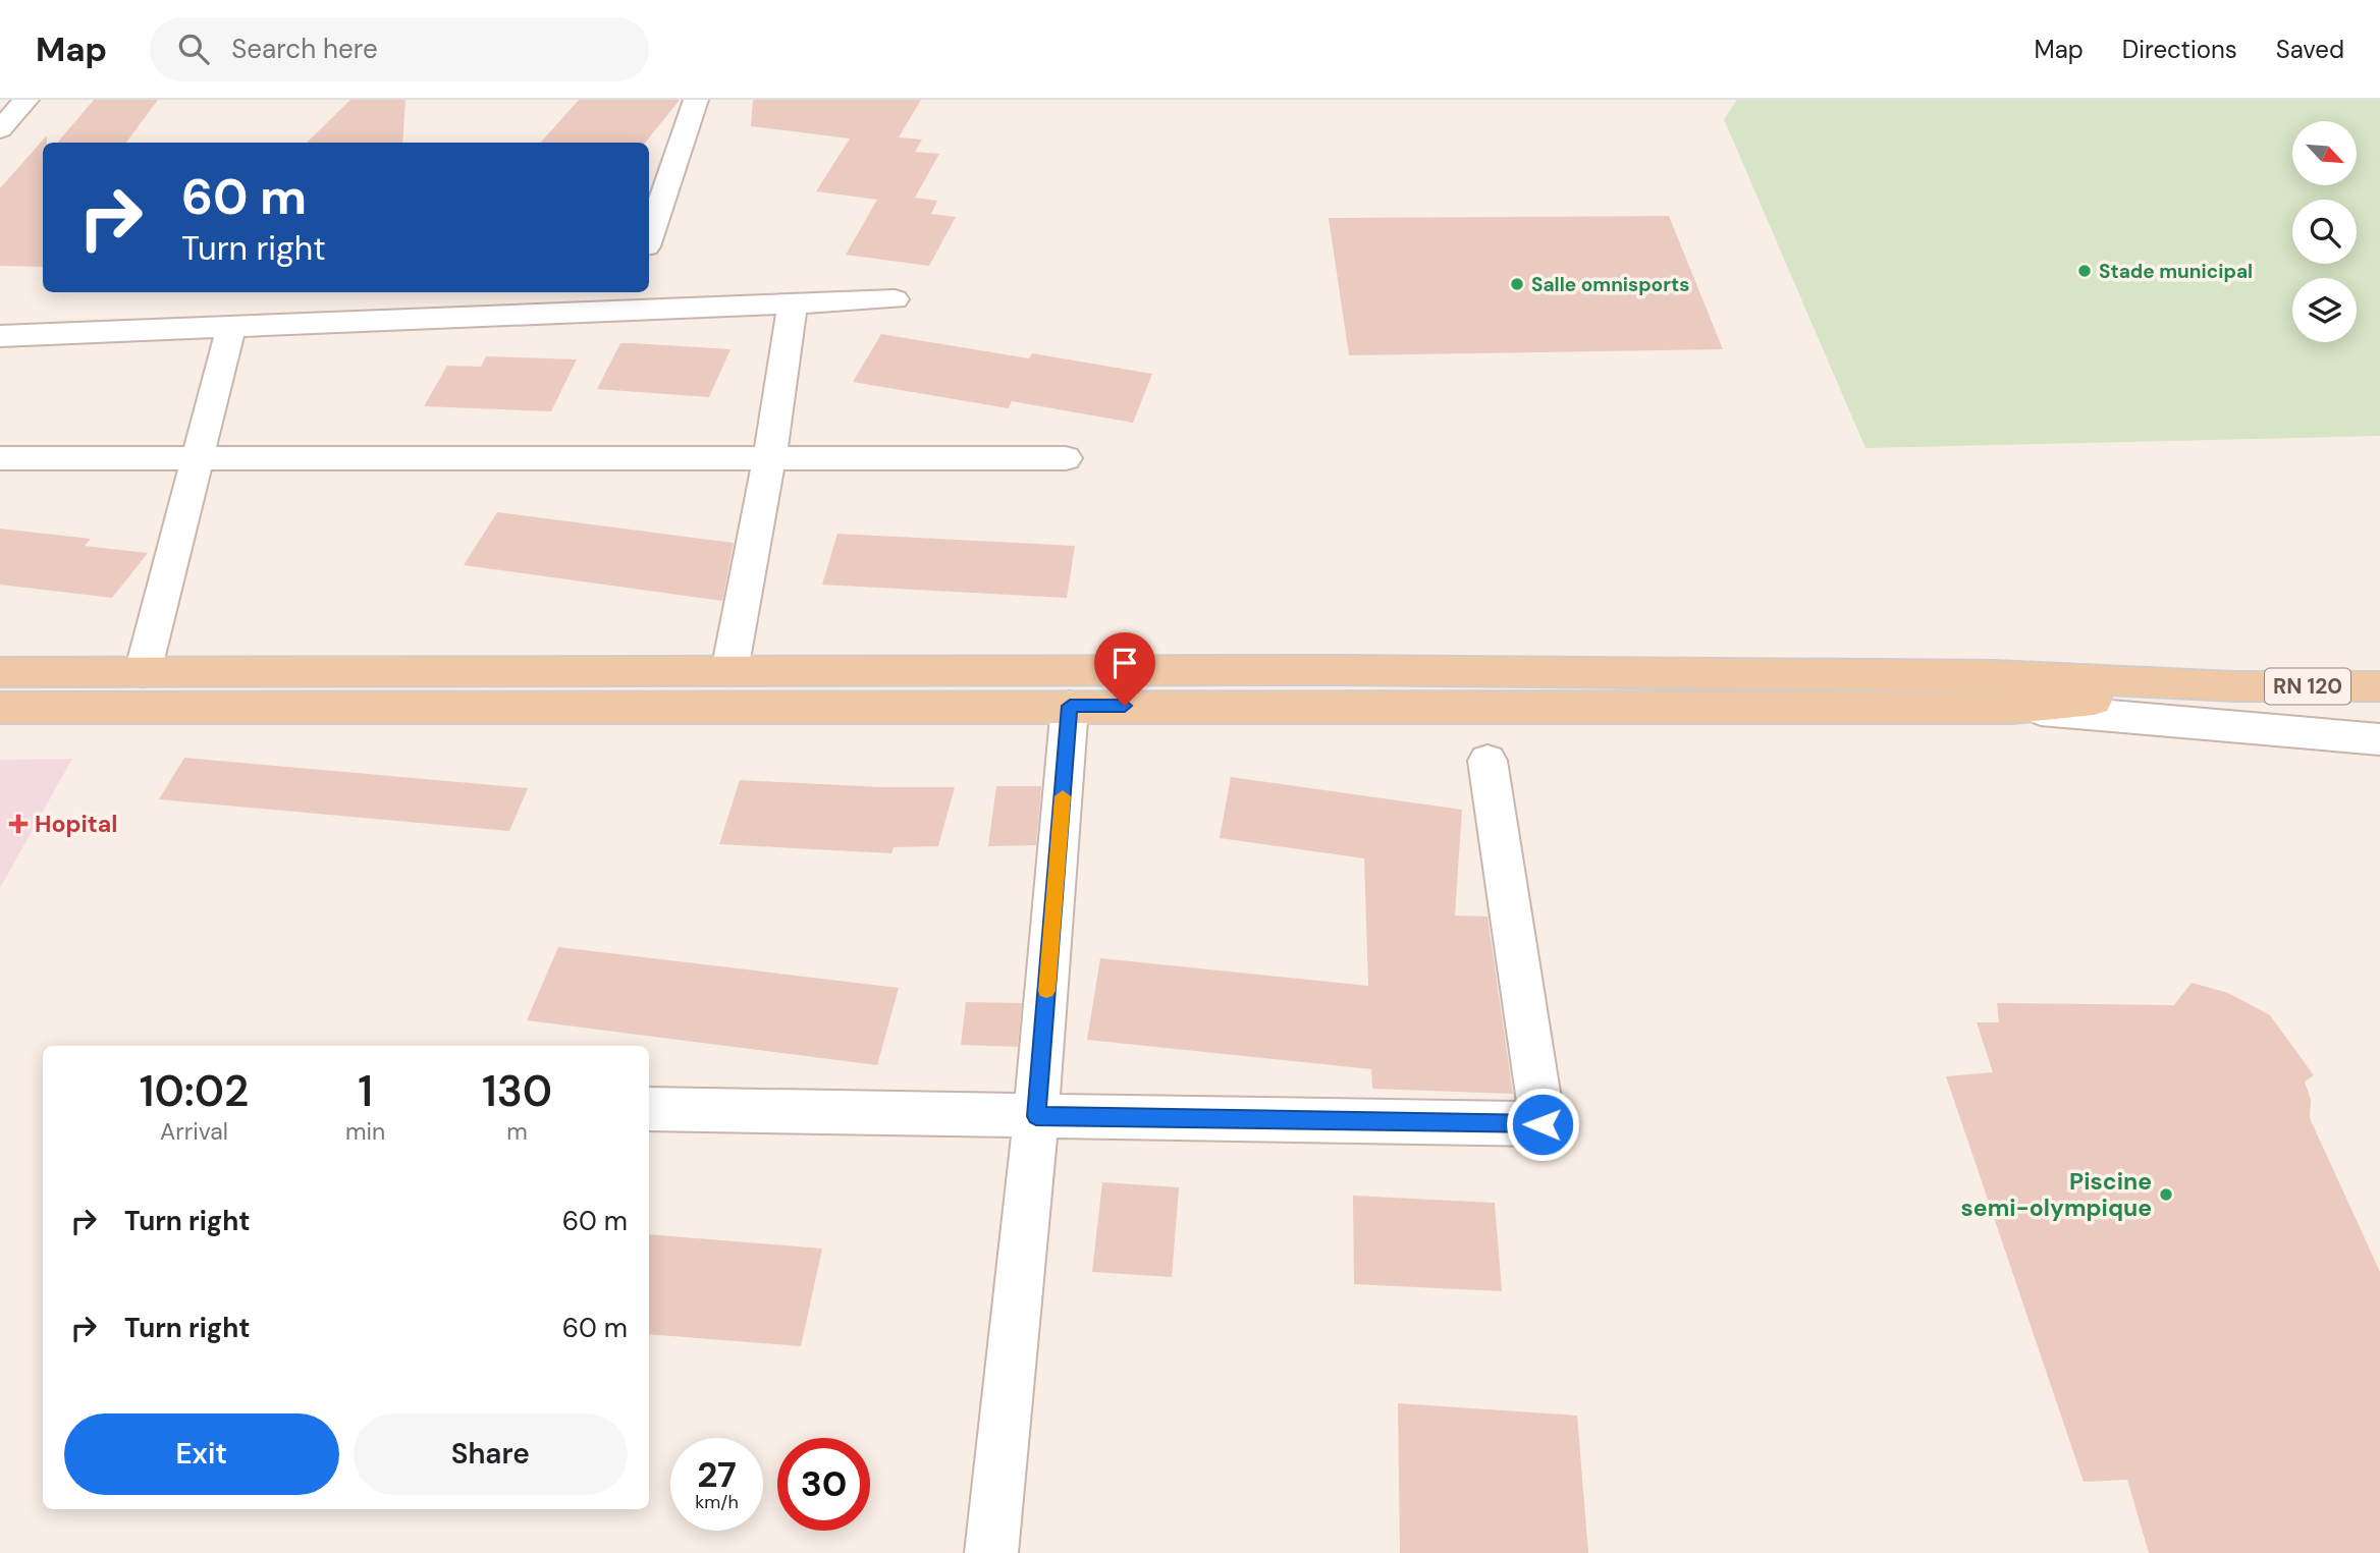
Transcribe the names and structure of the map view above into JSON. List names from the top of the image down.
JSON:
{
  "streets": {
    "main road": ["RN 120"]
  },
  "places": {
    "other": ["Stade municipal", "Salle omnisports", "Piscine semi-olympique"],
    "health": ["Hopital"]
  },
  "north": "bottom right",
  "page": {
    "header": "Map",
    "search": "Search here",
    "nav": ["Map", "Directions", "Saved"],
    "turn": ["60 m", "Turn right"],
    "eta": [
      "10:02",
      "Arrival",
      "1",
      "min",
      "130",
      "m"
    ],
    "list": [
      {
        "name": "Turn right",
        "value": "60 m"
      },
      {
        "name": "Turn right",
        "value": "60 m"
      }
    ],
    "buttons": ["Exit", "Share"],
    "speed": "27 km/h",
    "limit": "30"
  }
}
